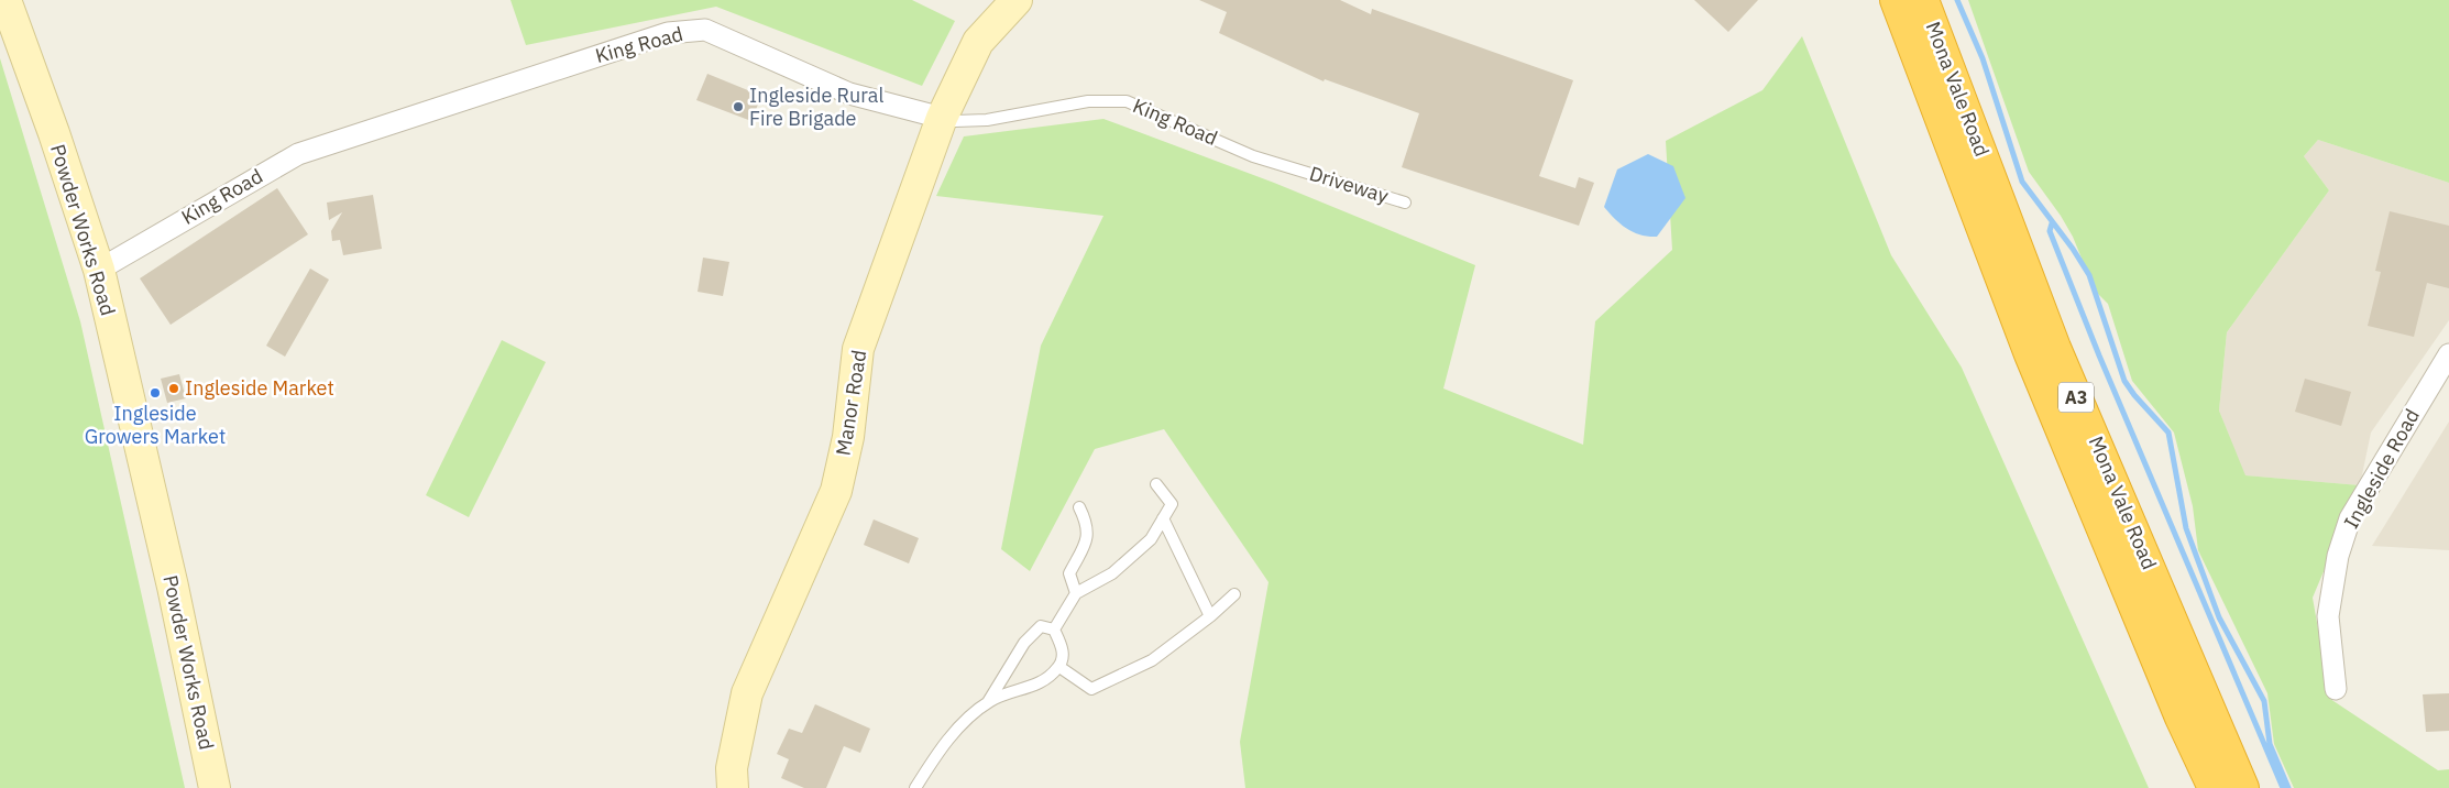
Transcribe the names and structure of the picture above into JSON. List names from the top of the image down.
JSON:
{
  "streets": {
    "highway": ["Mona Vale Road", "A3"],
    "street": [
      "King Road",
      "Powder Works Road",
      "Manor Road",
      "Ingleside Road"
    ],
    "lane": ["Driveway"]
  },
  "crossings": [
    ["King Road", "Driveway"],
    ["King Road", "Powder Works Road"],
    ["King Road", "Manor Road"]
  ],
  "places": ["Ingleside Rural Fire Brigade", "Ingleside Market", "Ingleside Growers Market"]
}
